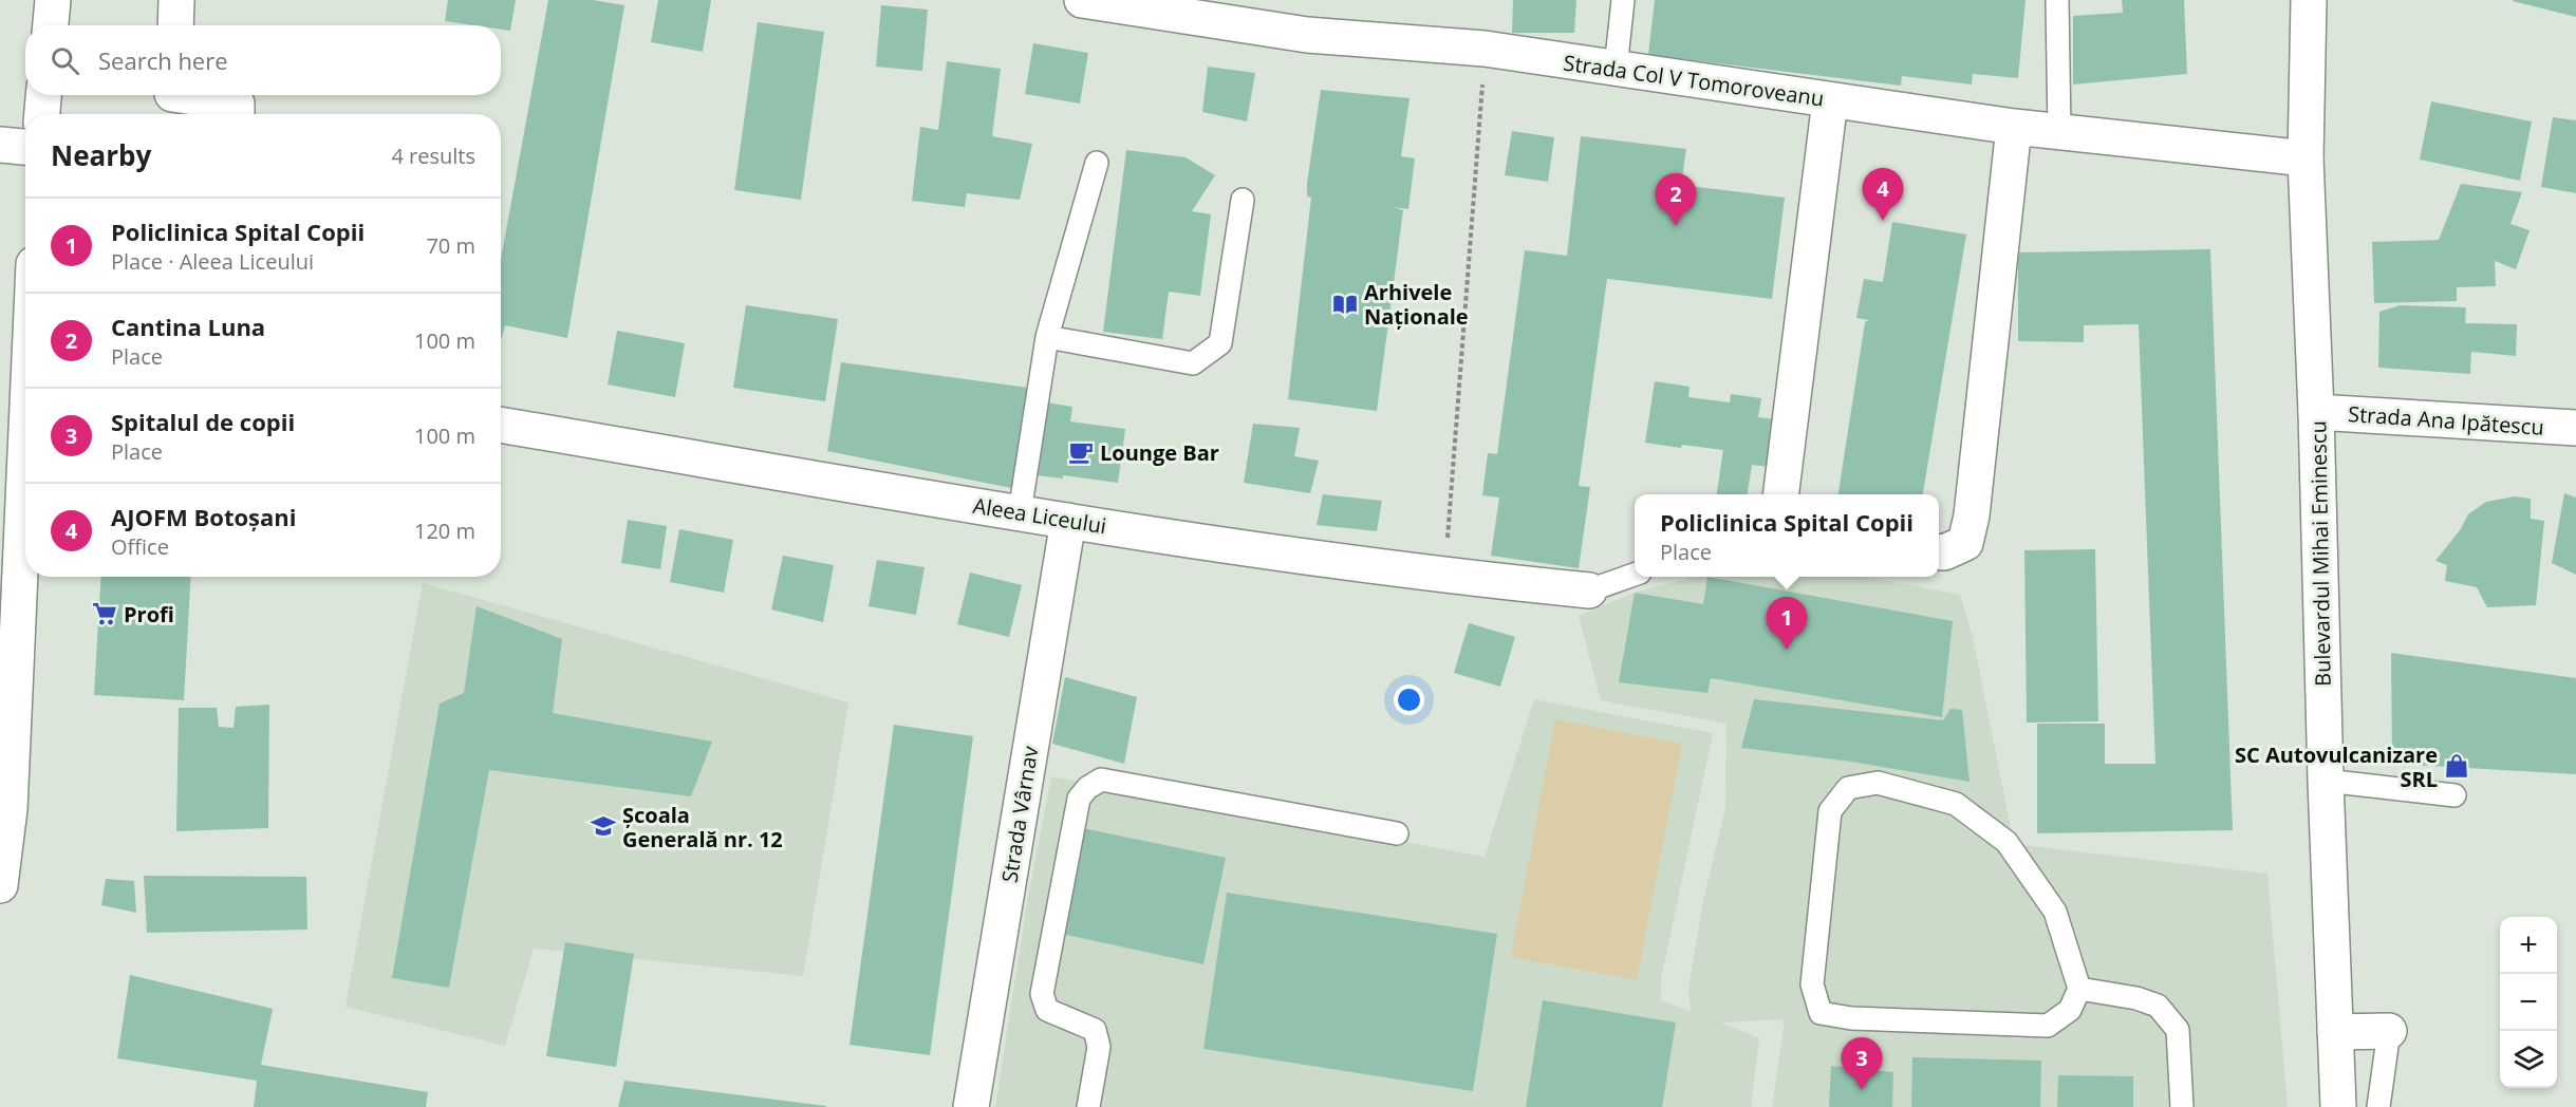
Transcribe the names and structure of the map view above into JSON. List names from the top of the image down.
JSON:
{
  "streets": {
    "street": [
      "Strada Col V Tomoroveanu",
      "Strada Ana Ipătescu",
      "Aleea Liceului",
      "Bulevardul Mihai Eminescu",
      "Strada Vârnav"
    ]
  },
  "crossings": [
    ["Strada Col V Tomoroveanu", "Bulevardul Mihai Eminescu"],
    ["Strada Ana Ipătescu", "Bulevardul Mihai Eminescu"],
    ["Aleea Liceului", "Strada Vârnav"]
  ],
  "places": {
    "library": ["Arhivele Naționale"],
    "cafe": ["Lounge Bar"],
    "supermarket": ["Profi"],
    "shop": ["SC Autovulcanizare SRL"],
    "school or university": ["Școala Generală nr. 12"]
  },
  "page": {
    "search": "Search here",
    "heading": ["Nearby", "4 results"],
    "pins": [
      "4",
      "2",
      "1",
      "3"
    ],
    "list": [
      {
        "mark": "1",
        "name": "Policlinica Spital Copii",
        "note": "Place · Aleea Liceului",
        "value": "70 m"
      },
      {
        "mark": "2",
        "name": "Cantina Luna",
        "note": "Place",
        "value": "100 m"
      },
      {
        "mark": "3",
        "name": "Spitalul de copii",
        "note": "Place",
        "value": "100 m"
      },
      {
        "mark": "4",
        "name": "AJOFM Botoșani",
        "note": "Office",
        "value": "120 m"
      }
    ],
    "popup": ["Policlinica Spital Copii", "Place"],
    "map_buttons": ["+", "−"]
  }
}
